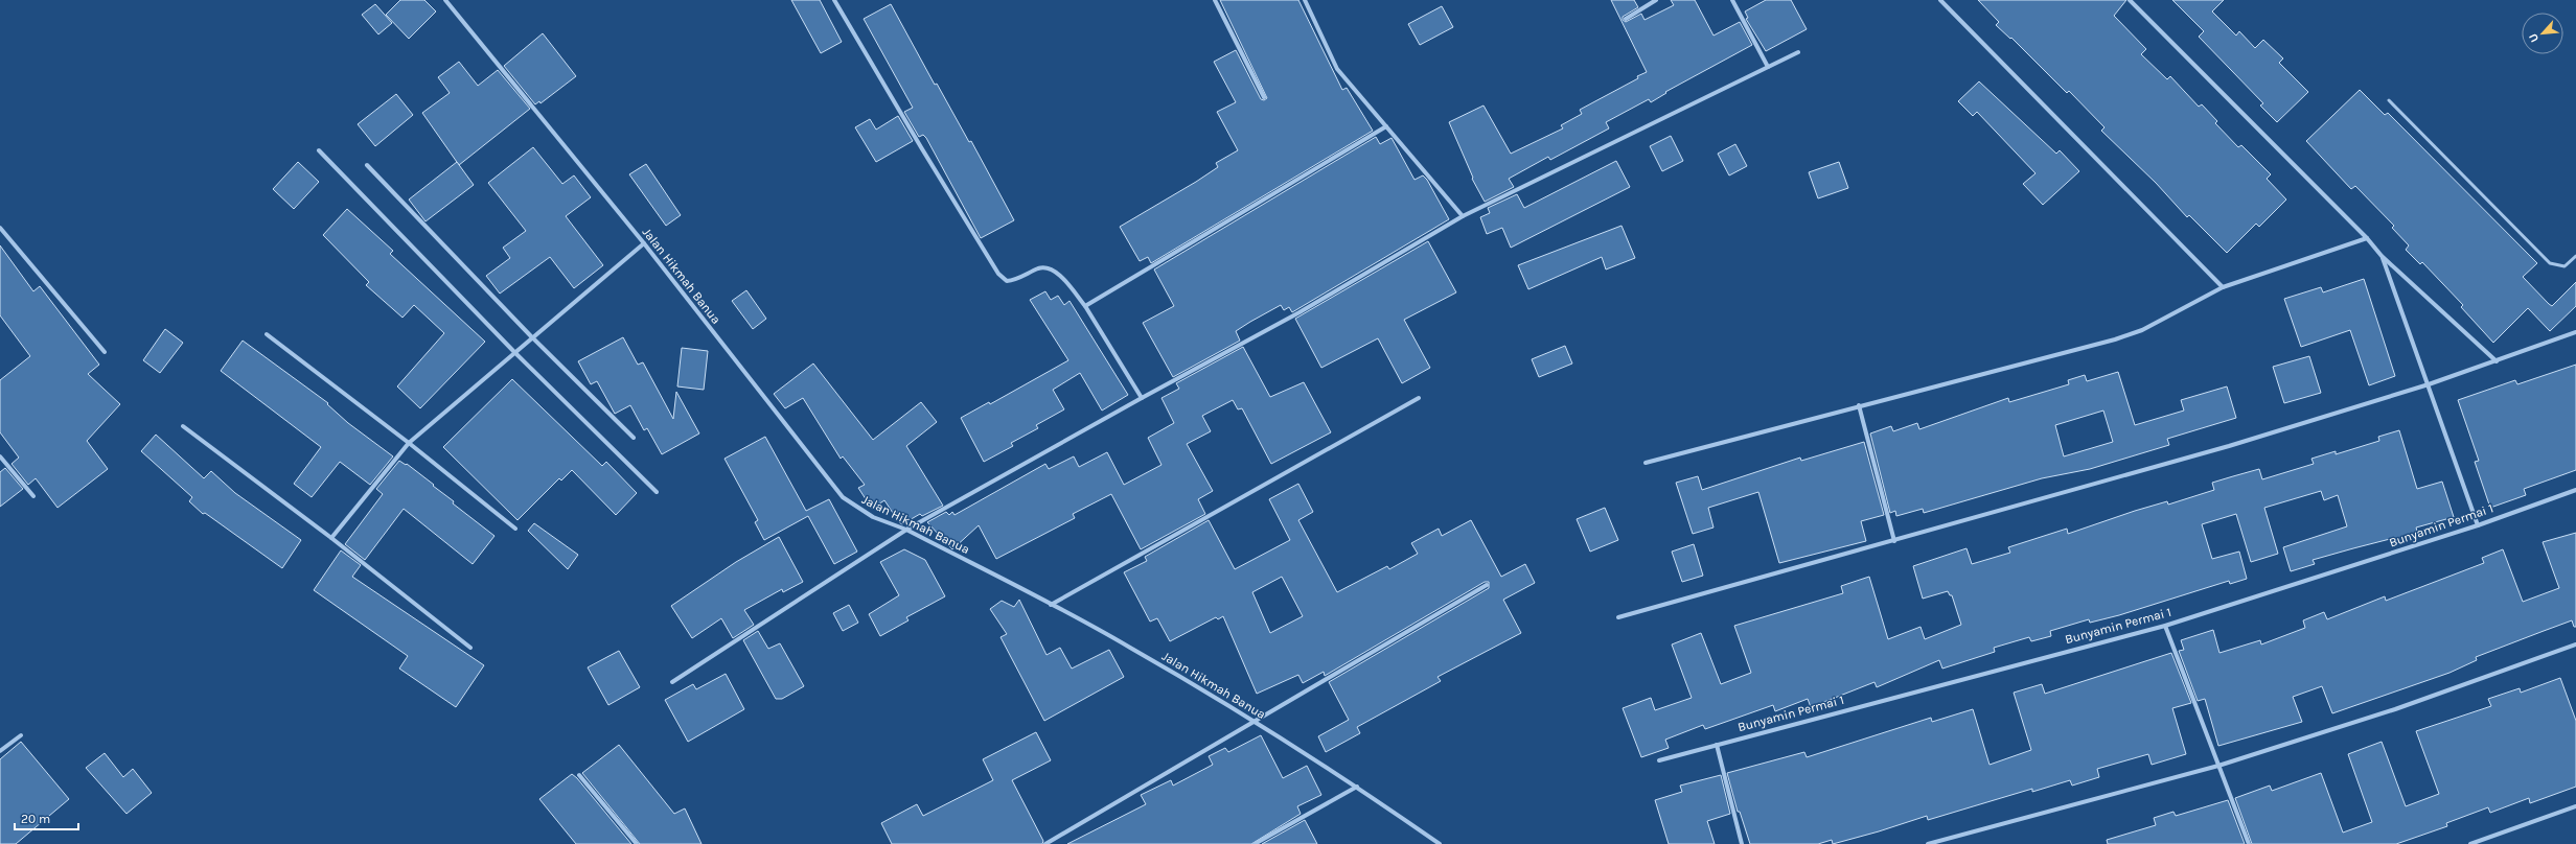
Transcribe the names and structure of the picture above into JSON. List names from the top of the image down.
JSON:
{
  "streets": {
    "street": ["Jalan Hikmah Banua", "Bunyamin Permai 1"]
  },
  "scale_bar": "20 m",
  "north": "bottom left"
}
